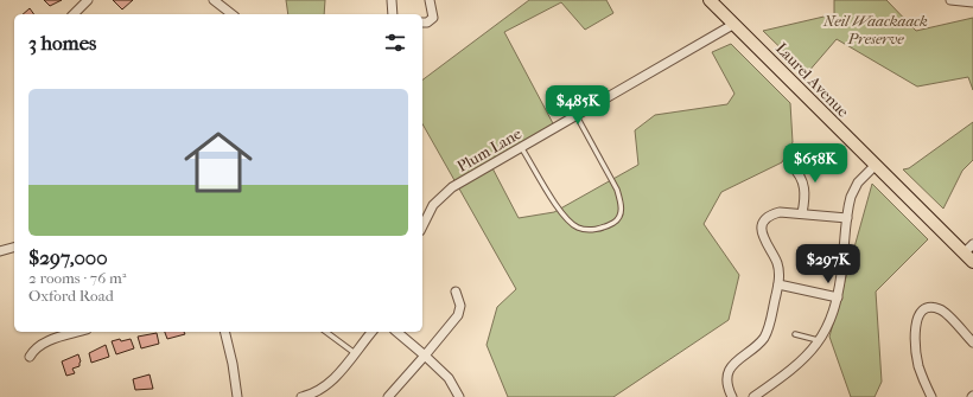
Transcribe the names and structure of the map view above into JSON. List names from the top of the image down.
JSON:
{
  "streets": {
    "main road": ["Laurel Avenue"],
    "street": ["Plum Lane"]
  },
  "crossings": [
    ["Laurel Avenue", "Plum Lane"]
  ],
  "parks": ["Neil Waackaack Preserve"],
  "page": {
    "heading": "3 homes",
    "list": [
      {
        "name": "$297,000",
        "note": "2 rooms · 76 m² · Oxford Road"
      }
    ],
    "price": ["$485K", "$658K", "$297K"]
  }
}
